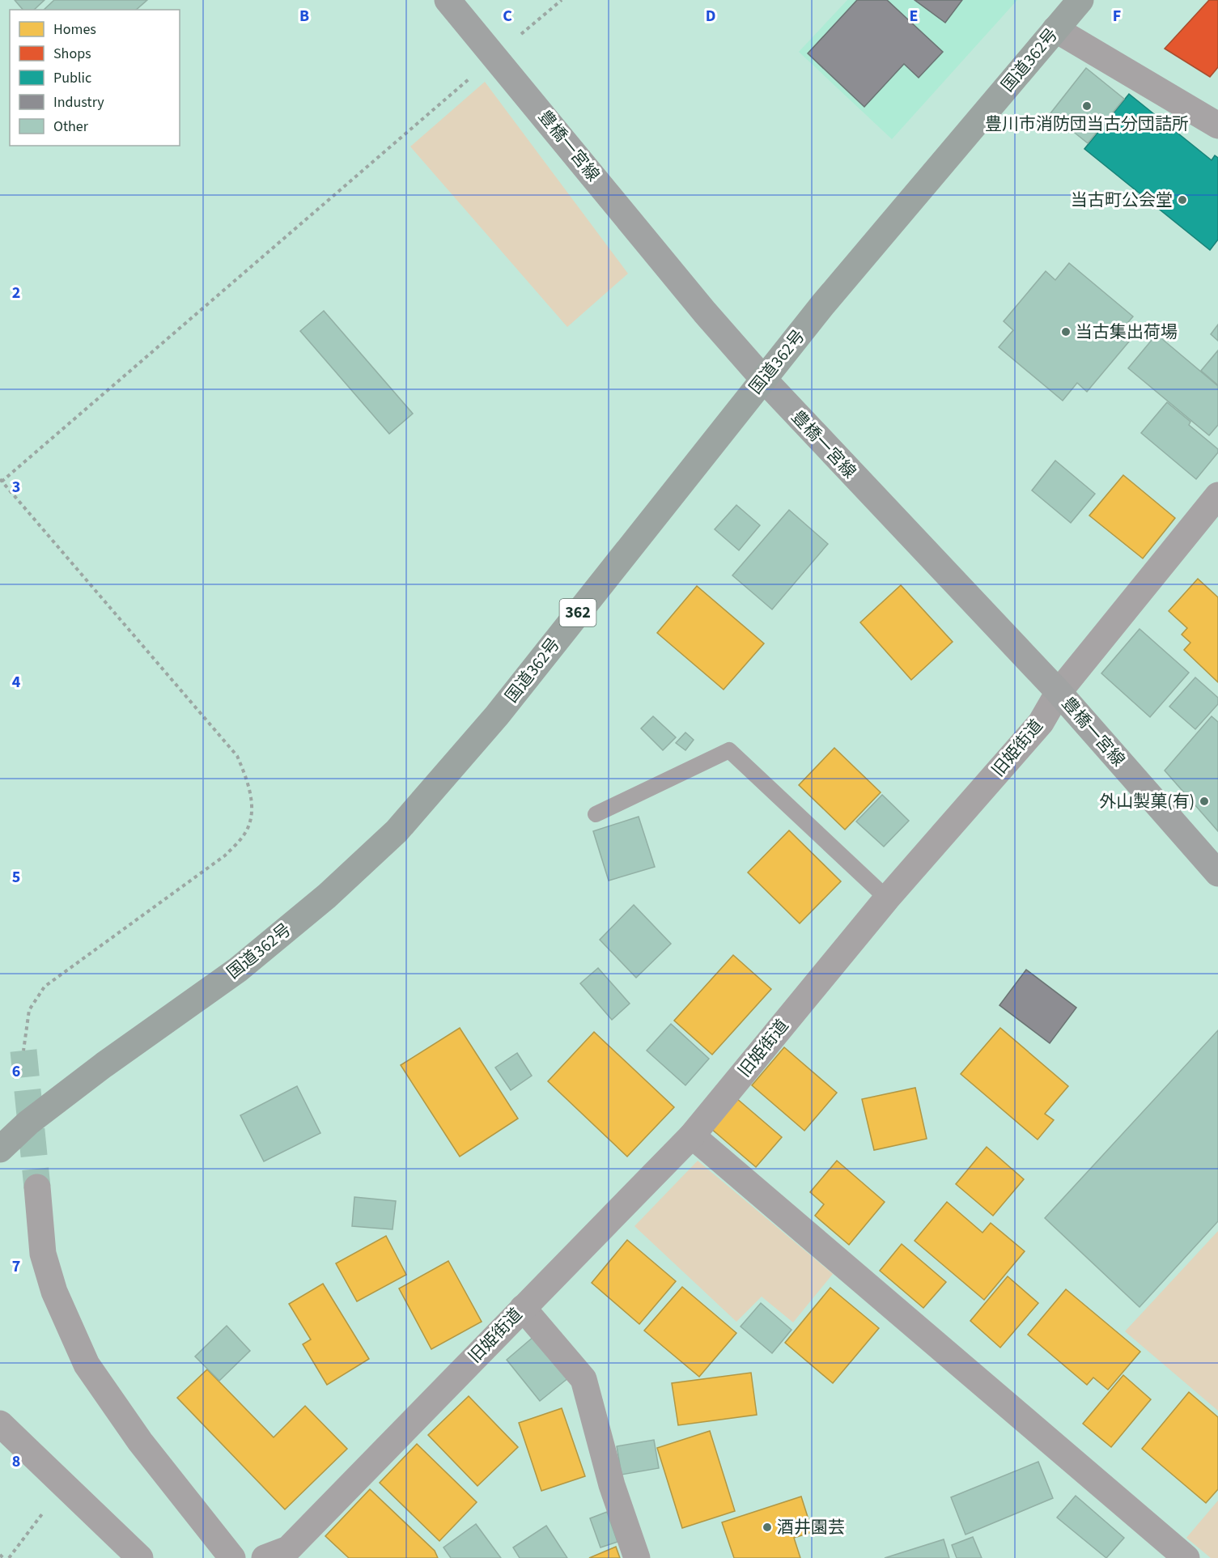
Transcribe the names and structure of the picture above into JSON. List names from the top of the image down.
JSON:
{
  "streets": {
    "highway": ["国道362号", "362"],
    "main road": ["豊橋一宮線"],
    "street": ["旧姫街道"]
  },
  "crossings": [
    ["国道362号", "豊橋一宮線"],
    ["豊橋一宮線", "旧姫街道"]
  ],
  "places": [
    "豊川市消防団当古分団詰所",
    "当古町公会堂",
    "当古集出荷場",
    "外山製菓(有)",
    "酒井園芸"
  ],
  "legend": [
    "Homes",
    "Shops",
    "Public",
    "Industry",
    "Other"
  ],
  "grid": {
    "columns": [
      "B",
      "C",
      "D",
      "E",
      "F"
    ],
    "rows": [
      "2",
      "3",
      "4",
      "5",
      "6",
      "7",
      "8"
    ]
  }
}
